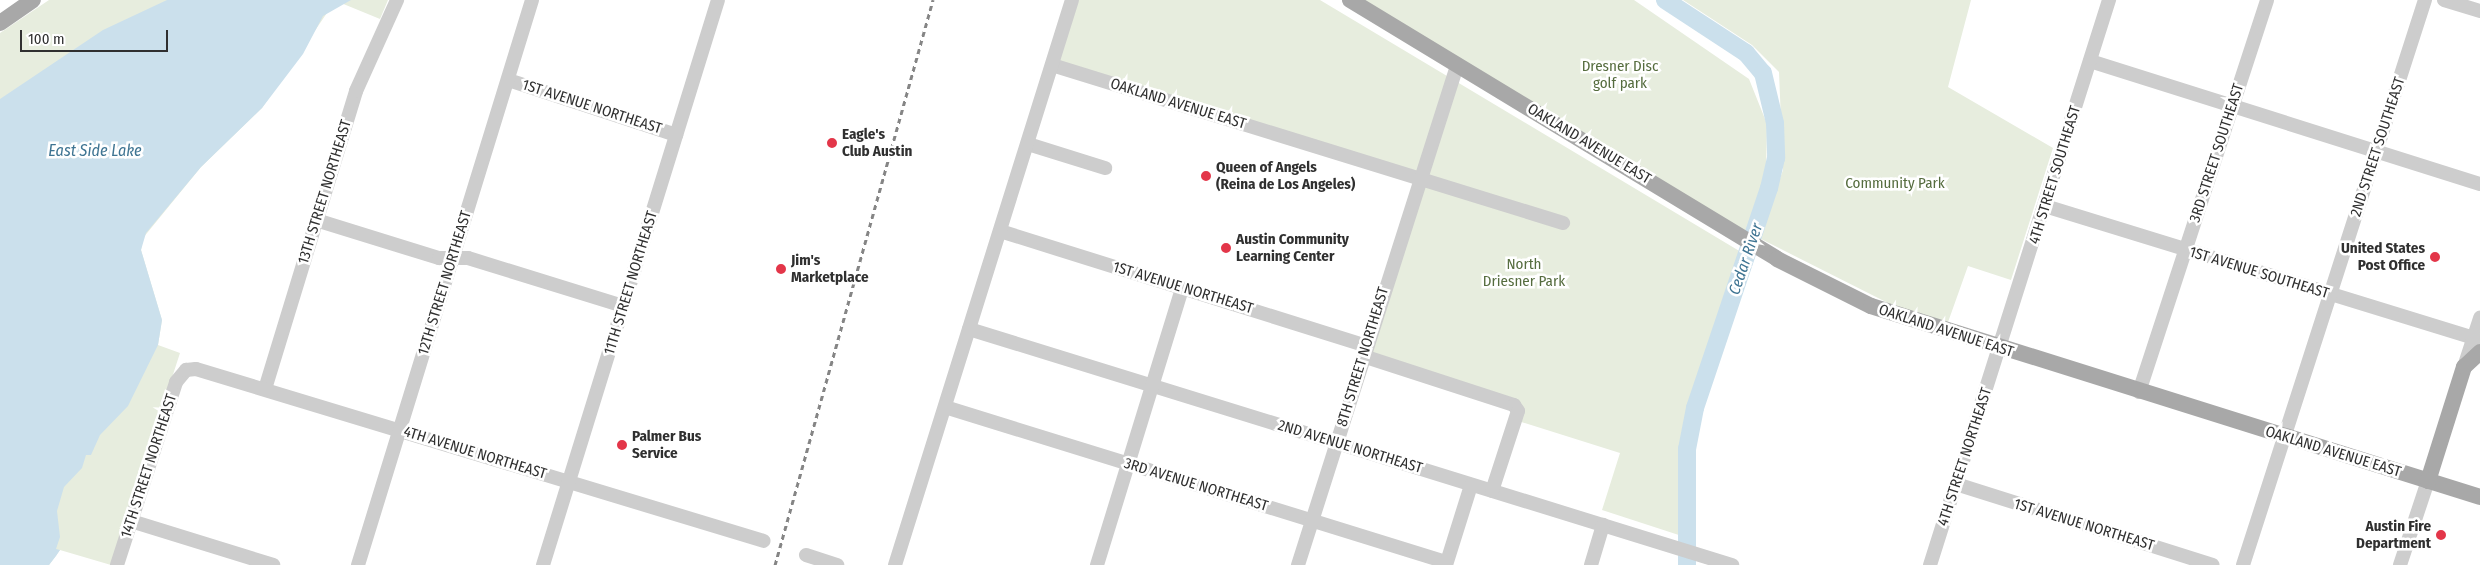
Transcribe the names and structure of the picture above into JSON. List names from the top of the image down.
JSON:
{
  "streets": {
    "main road": ["OAKLAND AVENUE EAST"],
    "street": [
      "1ST AVENUE NORTHEAST",
      "2ND STREET SOUTHEAST",
      "3RD STREET SOUTHEAST",
      "4TH STREET SOUTHEAST",
      "13TH STREET NORTHEAST",
      "1ST AVENUE SOUTHEAST",
      "12TH STREET NORTHEAST",
      "11TH STREET NORTHEAST",
      "8TH STREET NORTHEAST",
      "2ND AVENUE NORTHEAST",
      "4TH AVENUE NORTHEAST",
      "4TH STREET NORTHEAST",
      "14TH STREET NORTHEAST",
      "3RD AVENUE NORTHEAST"
    ]
  },
  "crossings": [
    ["OAKLAND AVENUE EAST", "2ND STREET SOUTHEAST"],
    ["OAKLAND AVENUE EAST", "3RD STREET SOUTHEAST"],
    ["OAKLAND AVENUE EAST", "4TH STREET SOUTHEAST"],
    ["OAKLAND AVENUE EAST", "8TH STREET NORTHEAST"],
    ["OAKLAND AVENUE EAST", "4TH STREET NORTHEAST"],
    ["1ST AVENUE NORTHEAST", "12TH STREET NORTHEAST"],
    ["1ST AVENUE NORTHEAST", "11TH STREET NORTHEAST"],
    ["1ST AVENUE NORTHEAST", "8TH STREET NORTHEAST"],
    ["1ST AVENUE NORTHEAST", "2ND AVENUE NORTHEAST"],
    ["1ST AVENUE NORTHEAST", "4TH STREET NORTHEAST"],
    ["2ND STREET SOUTHEAST", "1ST AVENUE SOUTHEAST"],
    ["3RD STREET SOUTHEAST", "1ST AVENUE SOUTHEAST"],
    ["4TH STREET SOUTHEAST", "1ST AVENUE SOUTHEAST"],
    ["4TH STREET SOUTHEAST", "4TH STREET NORTHEAST"],
    ["13TH STREET NORTHEAST", "4TH AVENUE NORTHEAST"],
    ["12TH STREET NORTHEAST", "4TH AVENUE NORTHEAST"],
    ["11TH STREET NORTHEAST", "4TH AVENUE NORTHEAST"],
    ["8TH STREET NORTHEAST", "2ND AVENUE NORTHEAST"],
    ["8TH STREET NORTHEAST", "3RD AVENUE NORTHEAST"],
    ["4TH AVENUE NORTHEAST", "14TH STREET NORTHEAST"]
  ],
  "water": ["East Side Lake", "Cedar River"],
  "parks": ["Dresner Disc golf park", "Community Park", "North Driesner Park"],
  "places": [
    "Eagle's Club Austin",
    "Queen of Angels (Reina de Los Angeles)",
    "Austin Community Learning Center",
    "United States Post Office",
    "Jim's Marketplace",
    "Palmer Bus Service",
    "Austin Fire Department"
  ],
  "scale_bar": "100 m"
}
